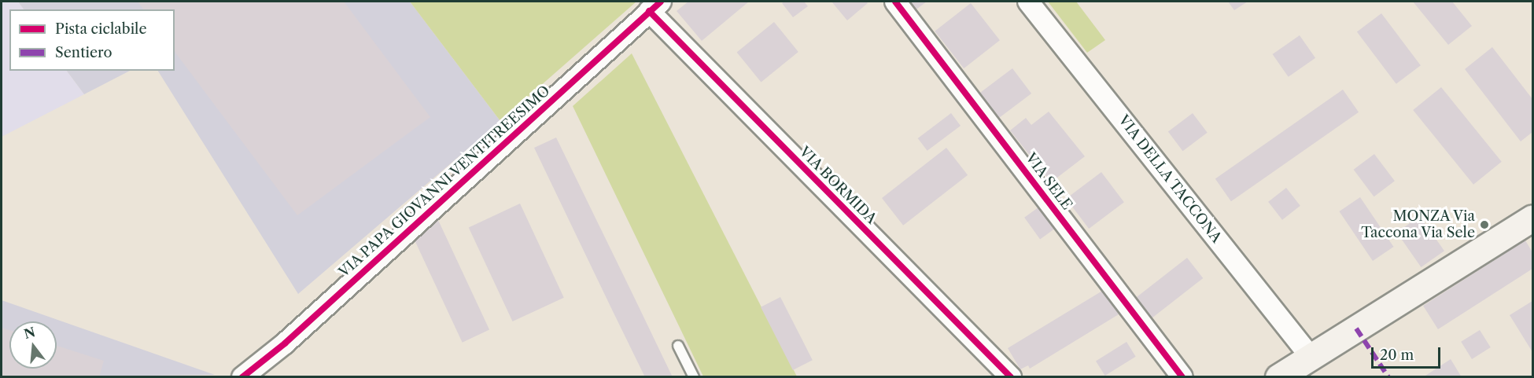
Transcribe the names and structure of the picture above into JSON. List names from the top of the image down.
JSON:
{
  "streets": {
    "street": [
      "VIA DELLA TACCONA",
      "VIA PAPA GIOVANNI VENTITREESIMO",
      "VIA SELE",
      "VIA BORMIDA"
    ]
  },
  "crossings": [
    ["VIA PAPA GIOVANNI VENTITREESIMO", "VIA BORMIDA"]
  ],
  "places": ["MONZA Via Taccona Via Sele"],
  "legend": ["Pista ciclabile", "Sentiero"],
  "scale_bar": "20 m",
  "north": "top"
}
